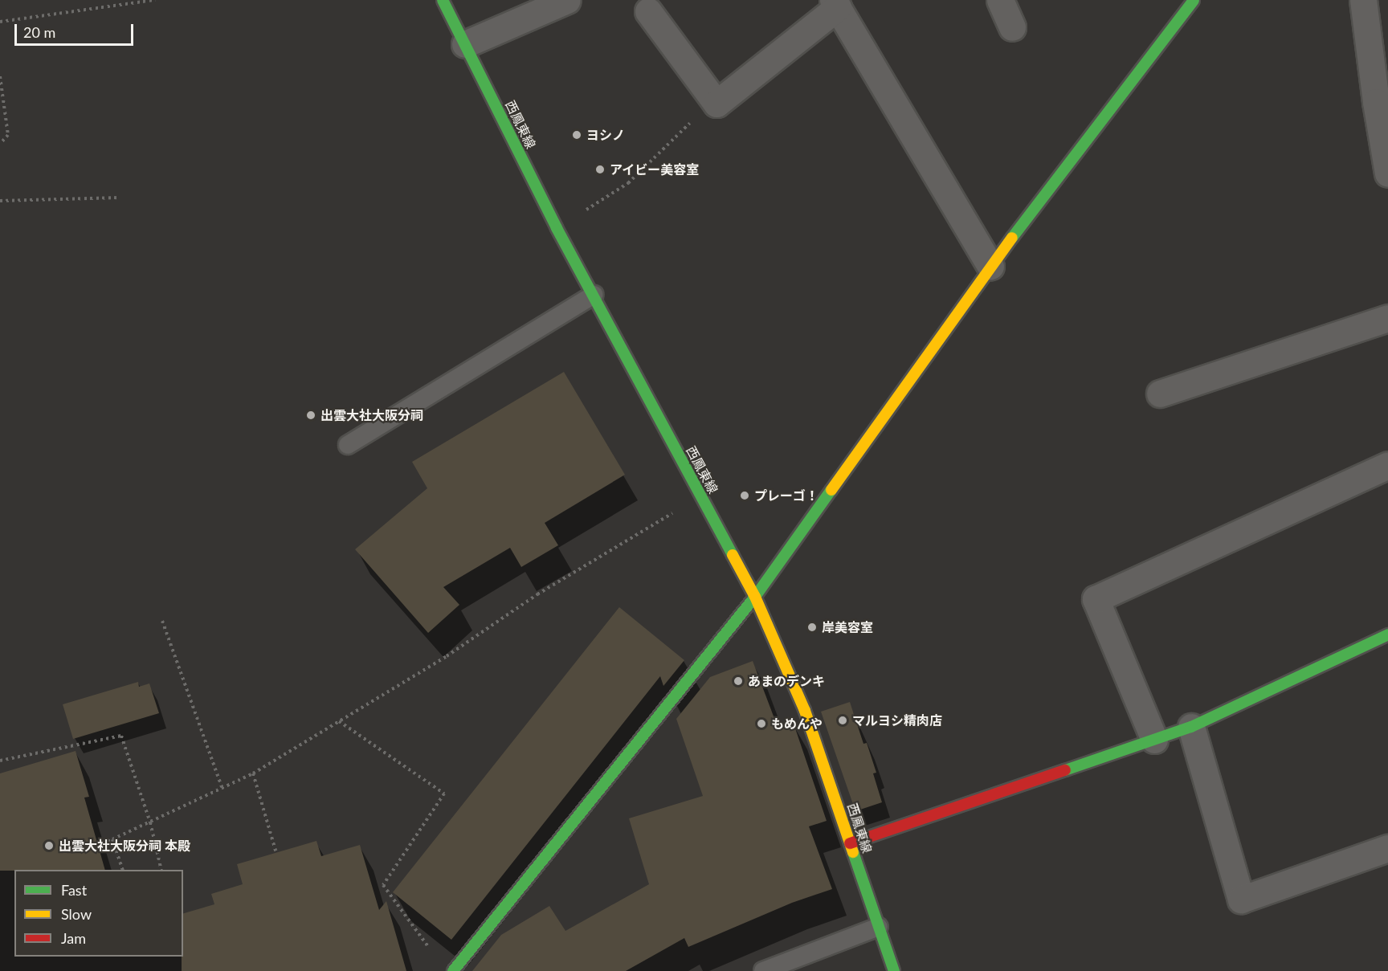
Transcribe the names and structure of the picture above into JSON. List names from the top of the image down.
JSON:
{
  "streets": {
    "street": ["西鳳東線"]
  },
  "places": [
    "ヨシノ",
    "アイビー美容室",
    "出雲大社大阪分祠",
    "プレーゴ！",
    "岸美容室",
    "あまのデンキ",
    "マルヨシ精肉店",
    "もめんや",
    "出雲大社大阪分祠 本殿"
  ],
  "legend": ["Fast", "Slow", "Jam"],
  "scale_bar": "20 m"
}
